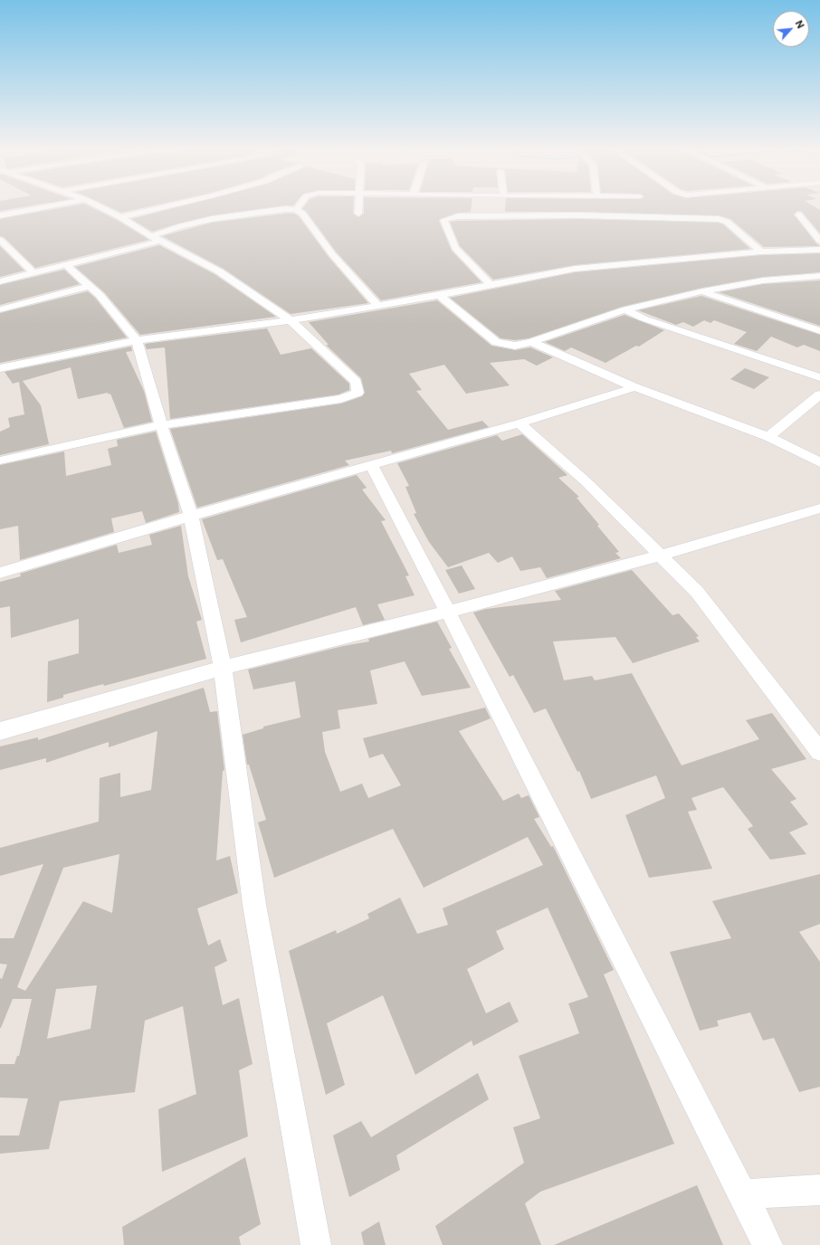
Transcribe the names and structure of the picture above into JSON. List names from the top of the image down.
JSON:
{
  "north": "top right"
}
